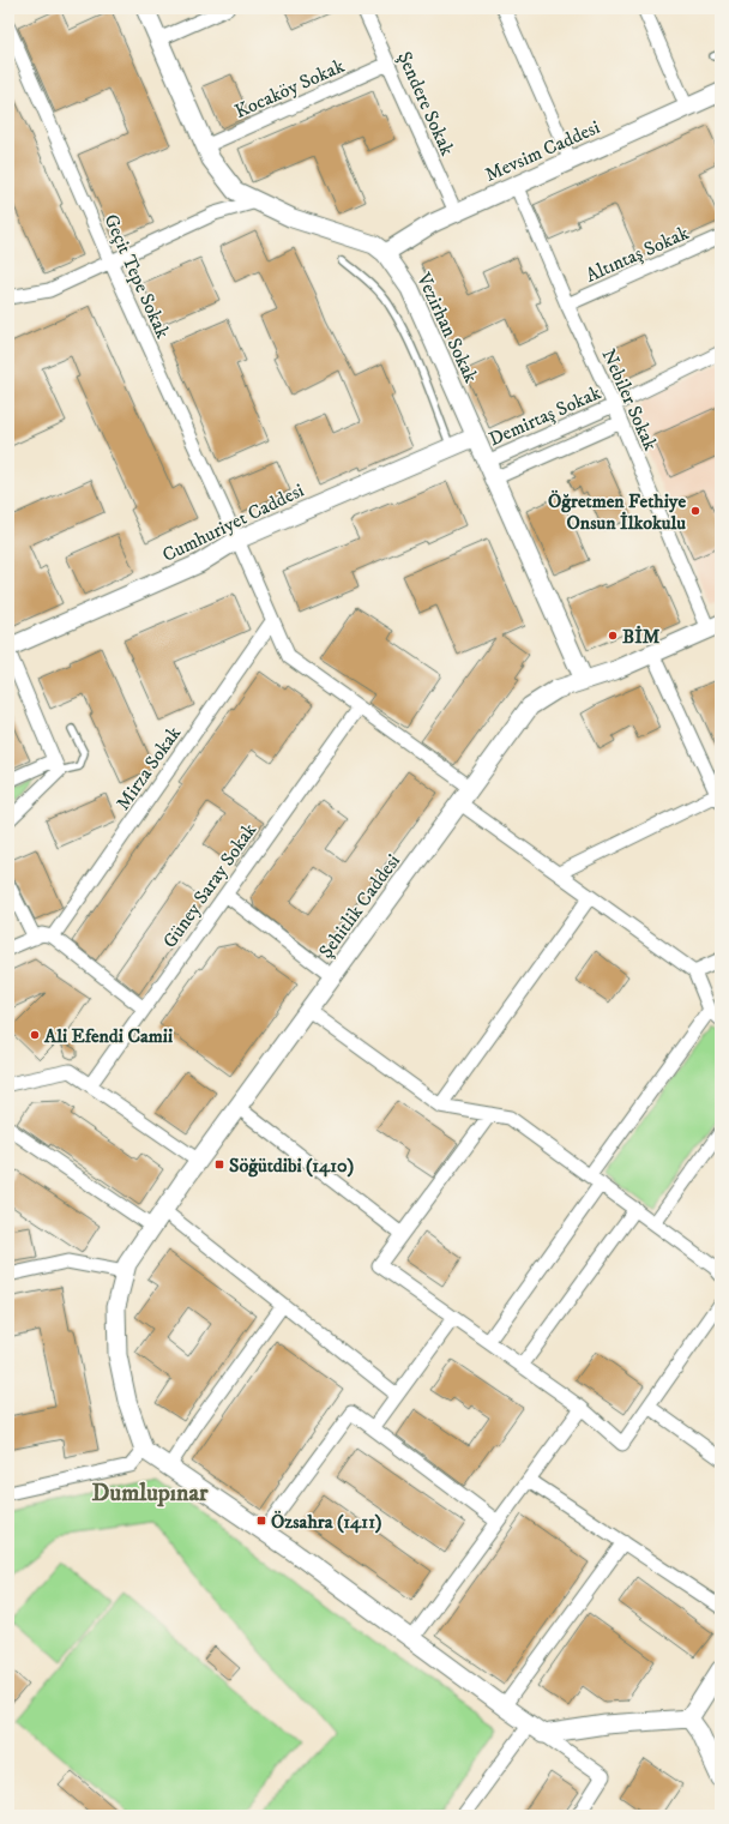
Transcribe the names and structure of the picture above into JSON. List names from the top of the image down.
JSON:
{
  "streets": {
    "street": [
      "Kocaköy Sokak",
      "Şendere Sokak",
      "Mevsim Caddesi",
      "Altıntaş Sokak",
      "Geçit Tepe Sokak",
      "Vezirhan Sokak",
      "Nebiler Sokak",
      "Demirtaş Sokak",
      "Cumhuriyet Caddesi",
      "Mirza Sokak",
      "Güney Saray Sokak",
      "Şehitlik Caddesi"
    ]
  },
  "crossings": [
    ["Kocaköy Sokak", "Şendere Sokak"],
    ["Kocaköy Sokak", "Vezirhan Sokak"],
    ["Şendere Sokak", "Mevsim Caddesi"],
    ["Mevsim Caddesi", "Vezirhan Sokak"],
    ["Mevsim Caddesi", "Nebiler Sokak"],
    ["Altıntaş Sokak", "Nebiler Sokak"],
    ["Geçit Tepe Sokak", "Cumhuriyet Caddesi"],
    ["Geçit Tepe Sokak", "Mirza Sokak"],
    ["Geçit Tepe Sokak", "Güney Saray Sokak"],
    ["Geçit Tepe Sokak", "Şehitlik Caddesi"],
    ["Vezirhan Sokak", "Demirtaş Sokak"],
    ["Vezirhan Sokak", "Cumhuriyet Caddesi"],
    ["Vezirhan Sokak", "Şehitlik Caddesi"],
    ["Nebiler Sokak", "Demirtaş Sokak"],
    ["Nebiler Sokak", "Şehitlik Caddesi"]
  ],
  "districts": ["Dumlupınar"],
  "places": {
    "other": ["Öğretmen Fethiye Onsun İlkokulu", "BİM", "Ali Efendi Camii"],
    "transit": ["Söğütdibi (1410)", "Özsahra (1411)"]
  }
}
